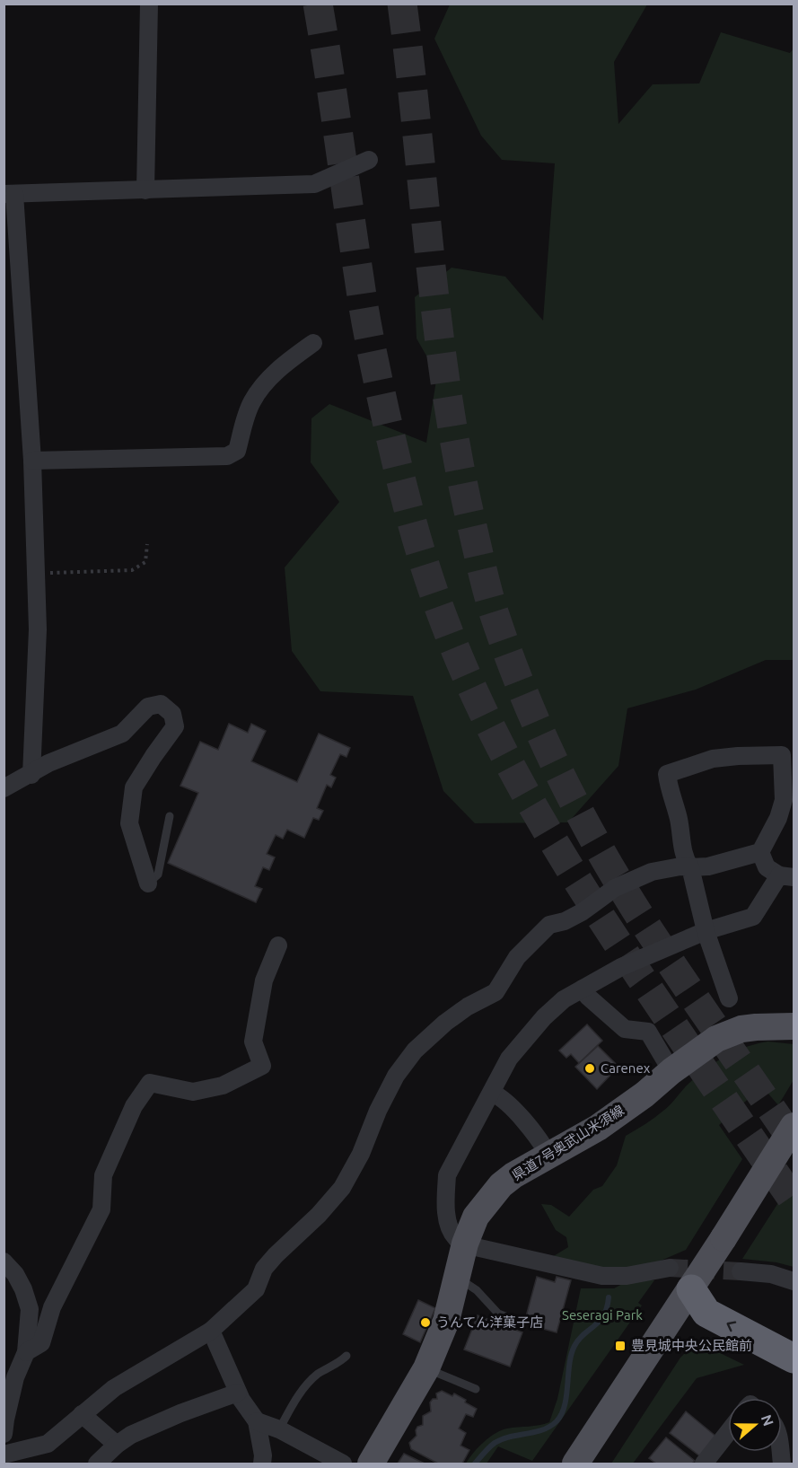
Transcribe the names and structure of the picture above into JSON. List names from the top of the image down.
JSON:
{
  "streets": {
    "main road": ["県道7号奥武山米須線"]
  },
  "parks": ["Seseragi Park"],
  "places": {
    "other": ["Carenex", "うんてん洋菓子店"],
    "transit": ["豊見城中央公民館前"]
  },
  "north": "right"
}
